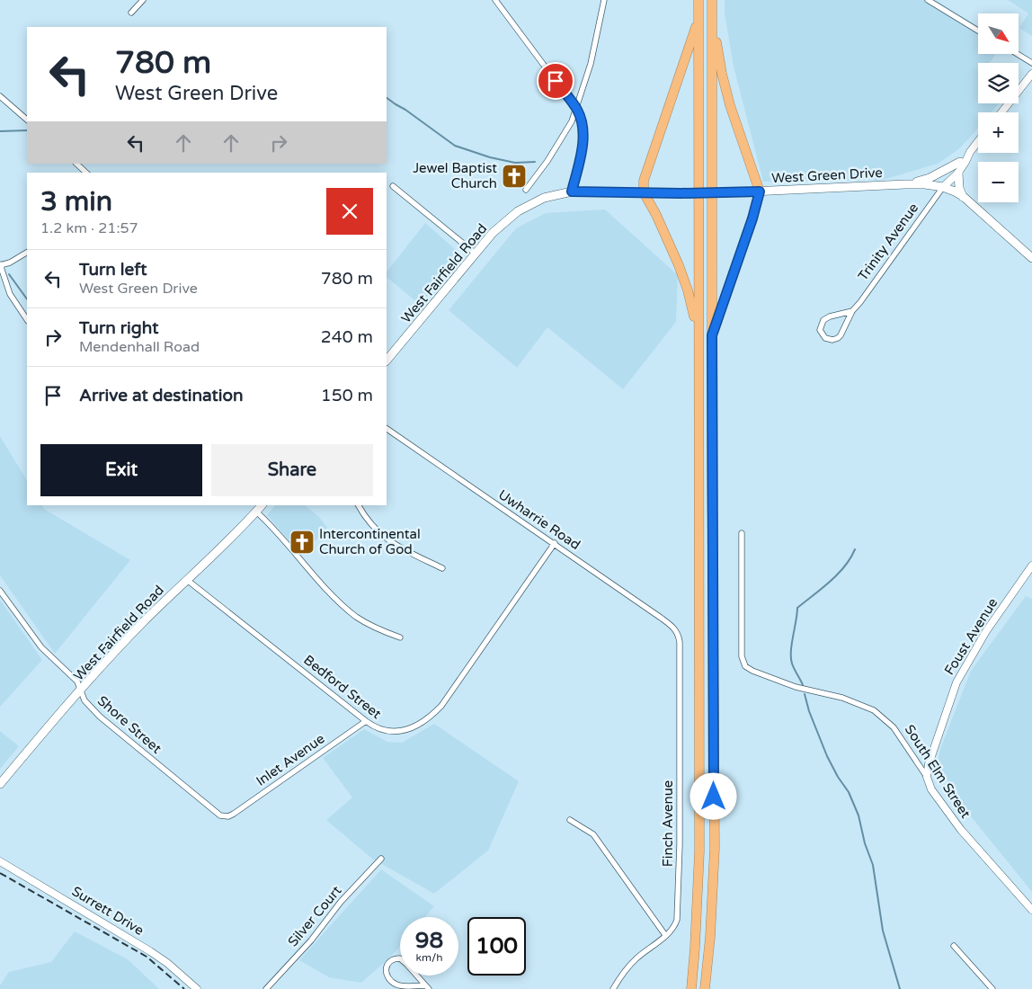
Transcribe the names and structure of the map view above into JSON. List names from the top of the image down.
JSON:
{
  "streets": {
    "main road": ["West Green Drive", "West Fairfield Road"],
    "street": [
      "Trinity Avenue",
      "Uwharrie Road",
      "Foust Avenue",
      "Bedford Street",
      "Shore Street",
      "Inlet Avenue",
      "South Elm Street",
      "Finch Avenue",
      "Surrett Drive",
      "Silver Court"
    ]
  },
  "crossings": [
    ["West Green Drive", "Trinity Avenue"],
    ["West Green Drive", "West Fairfield Road"],
    ["West Fairfield Road", "Bedford Street"],
    ["West Fairfield Road", "Shore Street"],
    ["Uwharrie Road", "Bedford Street"],
    ["Uwharrie Road", "Finch Avenue"],
    ["Foust Avenue", "South Elm Street"],
    ["Bedford Street", "Inlet Avenue"],
    ["Shore Street", "Inlet Avenue"]
  ],
  "places": {
    "church": ["Jewel Baptist Church", "Intercontinental Church of God"]
  },
  "north": "bottom right",
  "page": {
    "map_buttons": ["+", "−"],
    "turn": ["780 m", "West Green Drive"],
    "heading": ["3 min", "1.2 km · 21:57"],
    "list": [
      {
        "name": "Turn left",
        "note": "West Green Drive",
        "value": "780 m"
      },
      {
        "name": "Turn right",
        "note": "Mendenhall Road",
        "value": "240 m"
      },
      {
        "name": "Arrive at destination",
        "value": "150 m"
      }
    ],
    "buttons": ["Exit", "Share"],
    "speed": "98 km/h",
    "limit": "100"
  }
}
